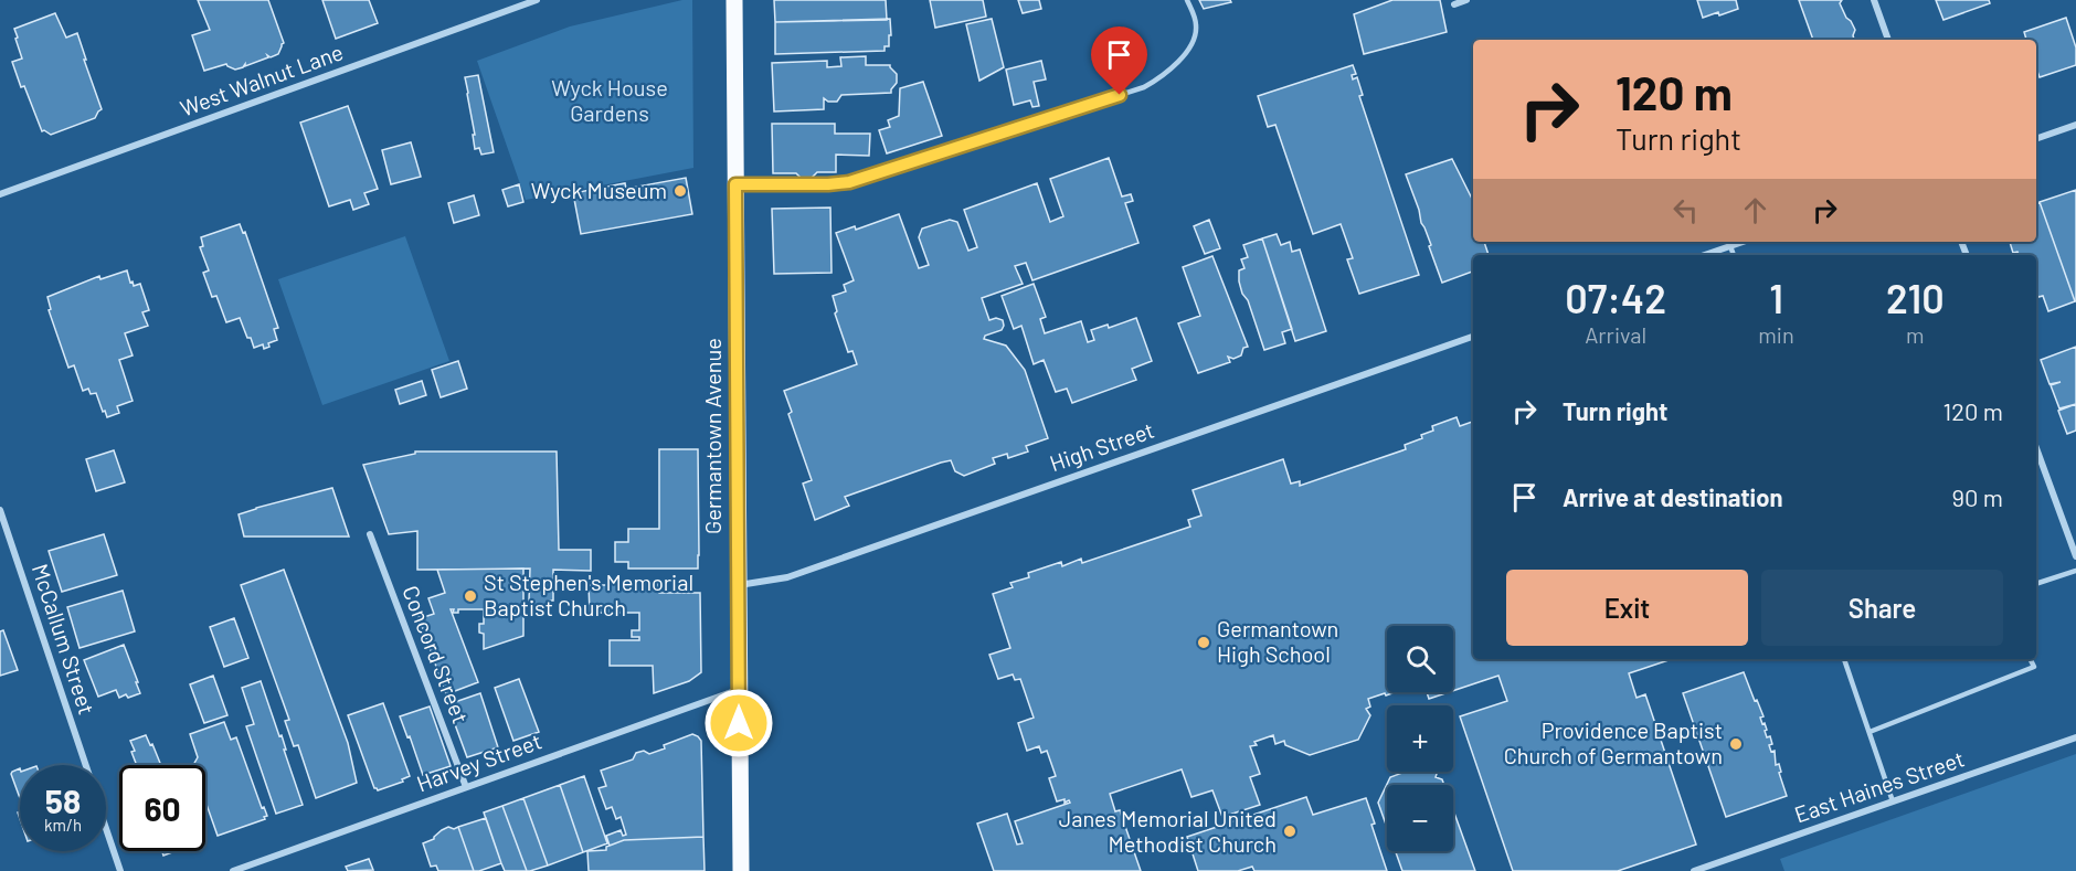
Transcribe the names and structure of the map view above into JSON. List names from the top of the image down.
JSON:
{
  "streets": {
    "main road": ["Germantown Avenue"],
    "street": [
      "West Walnut Lane",
      "High Street",
      "McCallum Street",
      "Concord Street",
      "Harvey Street",
      "East Haines Street"
    ]
  },
  "crossings": [
    ["Germantown Avenue", "High Street"],
    ["Germantown Avenue", "Harvey Street"],
    ["Concord Street", "Harvey Street"]
  ],
  "parks": ["Wyck House Gardens"],
  "places": [
    "Wyck Museum",
    "St Stephen's Memorial Baptist Church",
    "Germantown High School",
    "Providence Baptist Church of Germantown",
    "Janes Memorial United Methodist Church"
  ],
  "page": {
    "turn": ["120 m", "Turn right"],
    "eta": [
      "07:42",
      "Arrival",
      "1",
      "min",
      "210",
      "m"
    ],
    "list": [
      {
        "name": "Turn right",
        "value": "120 m"
      },
      {
        "name": "Arrive at destination",
        "value": "90 m"
      }
    ],
    "buttons": ["Exit", "Share"],
    "map_buttons": ["+", "−"],
    "speed": "58 km/h",
    "limit": "60"
  }
}
